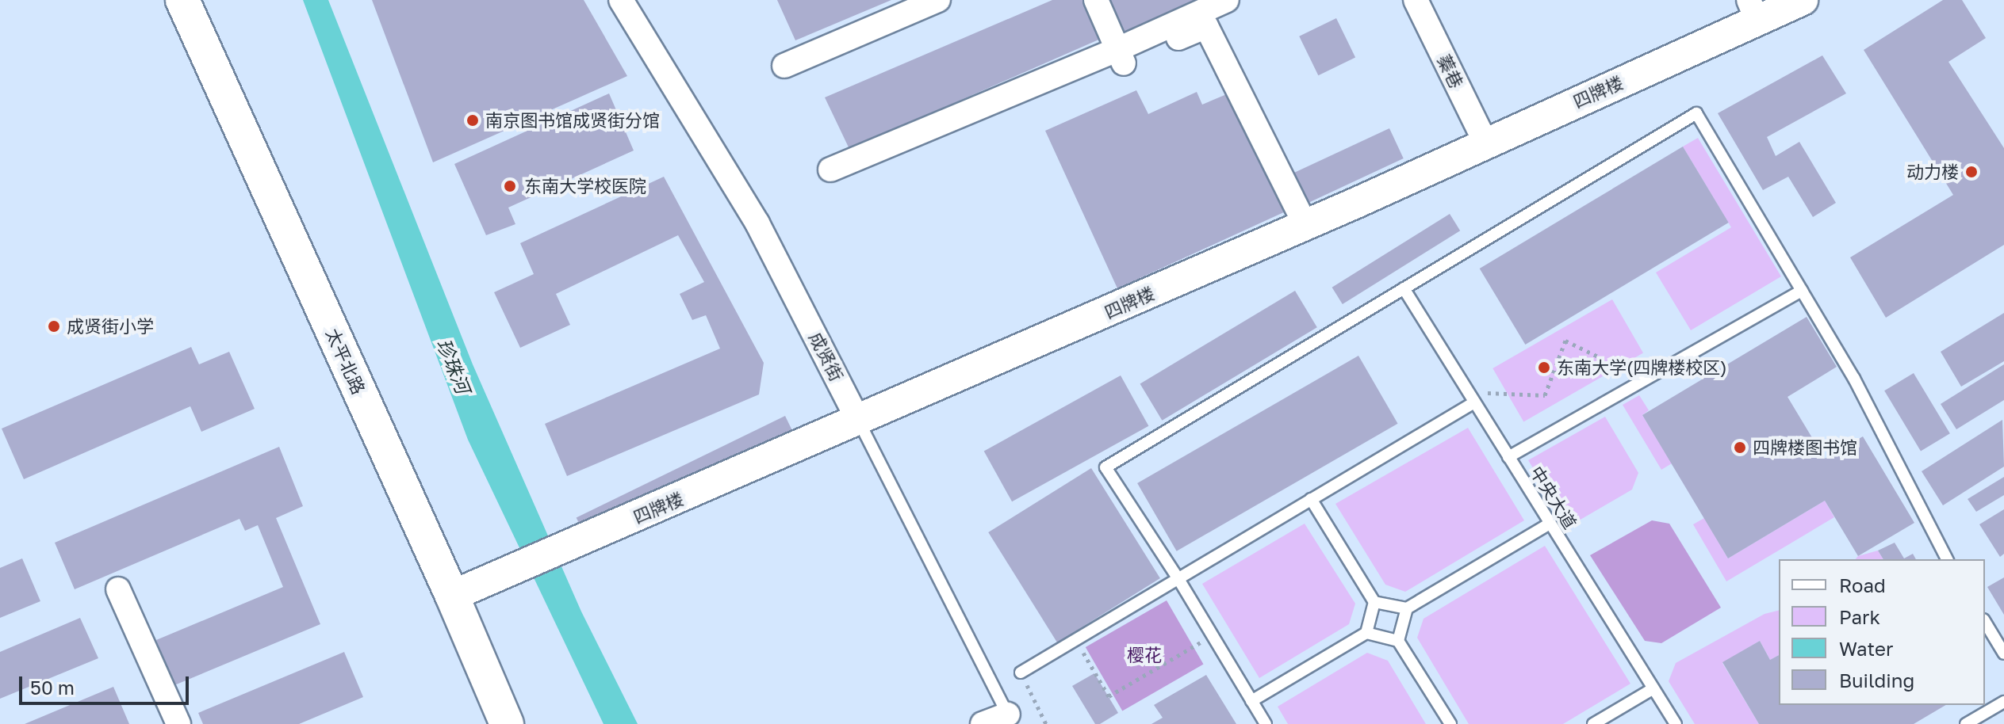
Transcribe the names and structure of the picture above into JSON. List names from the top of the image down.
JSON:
{
  "streets": {
    "main road": ["太平北路"],
    "street": ["蓁巷", "四牌楼", "成贤街"],
    "lane": ["中央大道"]
  },
  "crossings": [
    ["蓁巷", "四牌楼"],
    ["四牌楼", "成贤街"],
    ["四牌楼", "太平北路"]
  ],
  "water": ["珍珠河"],
  "parks": ["樱花"],
  "places": [
    "南京图书馆成贤街分馆",
    "动力楼",
    "东南大学校医院",
    "成贤街小学",
    "东南大学(四牌楼校区)",
    "四牌楼图书馆"
  ],
  "legend": [
    "Road",
    "Park",
    "Water",
    "Building"
  ],
  "scale_bar": "50 m"
}
